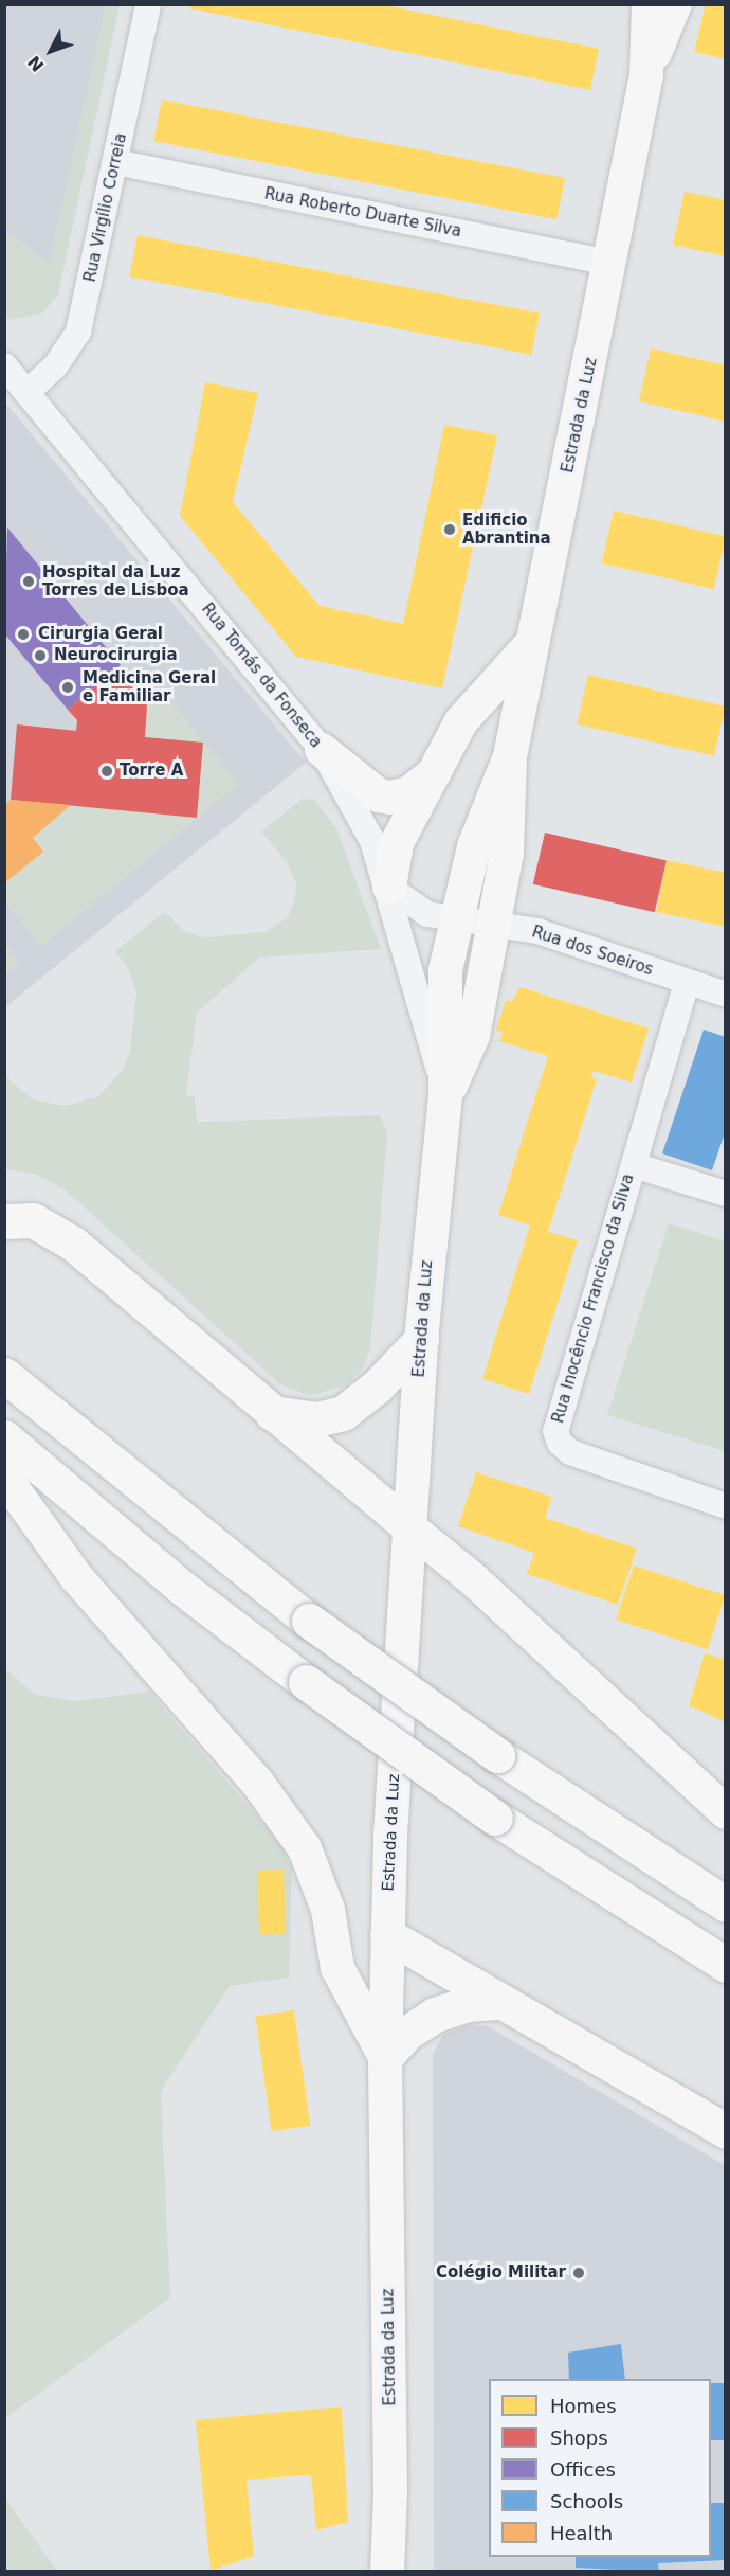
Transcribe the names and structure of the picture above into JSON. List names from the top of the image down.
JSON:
{
  "streets": {
    "main road": ["Estrada da Luz"],
    "street": [
      "Rua Virgílio Correia",
      "Rua Roberto Duarte Silva",
      "Rua Tomás da Fonseca",
      "Rua dos Soeiros",
      "Rua Inocêncio Francisco da Silva"
    ]
  },
  "crossings": [
    ["Rua Virgílio Correia", "Rua Roberto Duarte Silva"],
    ["Rua Virgílio Correia", "Rua Tomás da Fonseca"],
    ["Rua Roberto Duarte Silva", "Estrada da Luz"],
    ["Estrada da Luz", "Rua Tomás da Fonseca"],
    ["Estrada da Luz", "Rua dos Soeiros"],
    ["Rua dos Soeiros", "Rua Inocêncio Francisco da Silva"]
  ],
  "places": [
    "Edificio Abrantina",
    "Hospital da Luz Torres de Lisboa",
    "Cirurgia Geral",
    "Neurocirurgia",
    "Medicina Geral e Familiar",
    "Torre A",
    "Colégio Militar"
  ],
  "legend": [
    "Homes",
    "Shops",
    "Offices",
    "Schools",
    "Health"
  ],
  "north": "bottom left"
}
